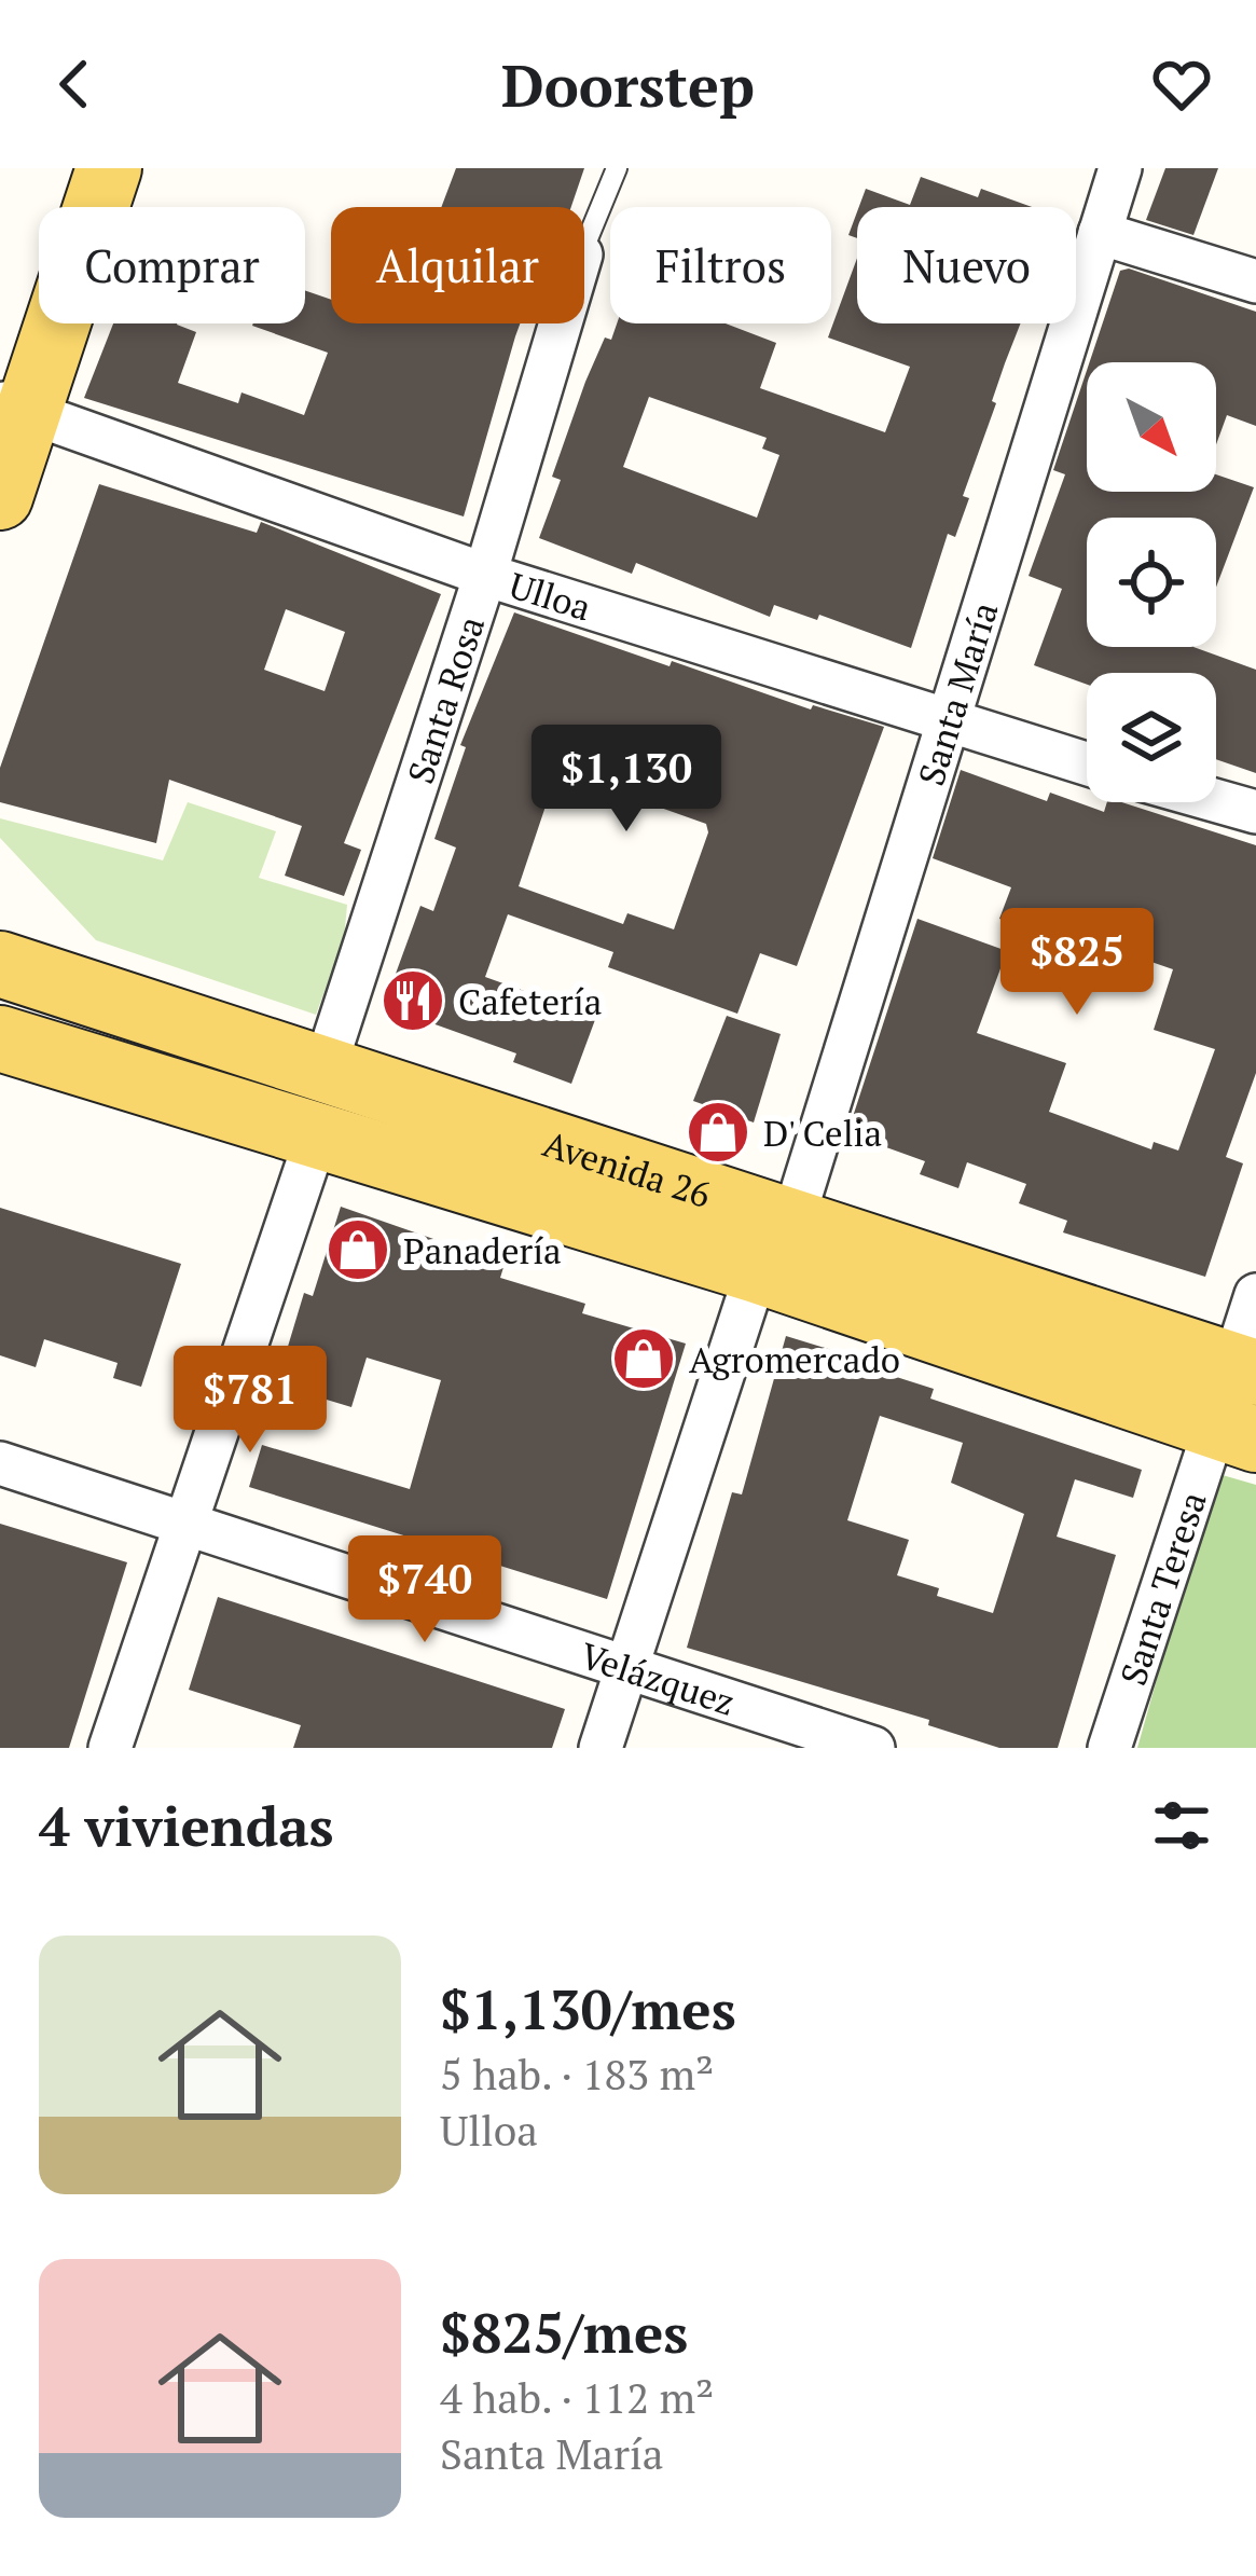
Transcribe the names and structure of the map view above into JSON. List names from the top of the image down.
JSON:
{
  "streets": {
    "main road": ["Avenida 26"],
    "street": [
      "Ulloa",
      "Santa María",
      "Santa Rosa",
      "Santa Teresa",
      "Velázquez"
    ]
  },
  "crossings": [
    ["Ulloa", "Santa María"],
    ["Ulloa", "Santa Rosa"],
    ["Santa María", "Avenida 26"],
    ["Santa Rosa", "Avenida 26"],
    ["Avenida 26", "Santa Teresa"]
  ],
  "places": {
    "restaurant": ["Cafetería"],
    "shop": ["D' Celia", "Panadería", "Agromercado"]
  },
  "north": "bottom right",
  "page": {
    "header": "Doorstep",
    "chip": [
      "Comprar",
      "Alquilar",
      "Filtros",
      "Nuevo"
    ],
    "price": [
      "$1,130",
      "$825",
      "$781",
      "$740"
    ],
    "heading": "4 viviendas",
    "list": [
      {
        "name": "$1,130/mes",
        "note": "5 hab. · 183 m² · Ulloa"
      },
      {
        "name": "$825/mes",
        "note": "4 hab. · 112 m² · Santa María"
      }
    ]
  }
}
